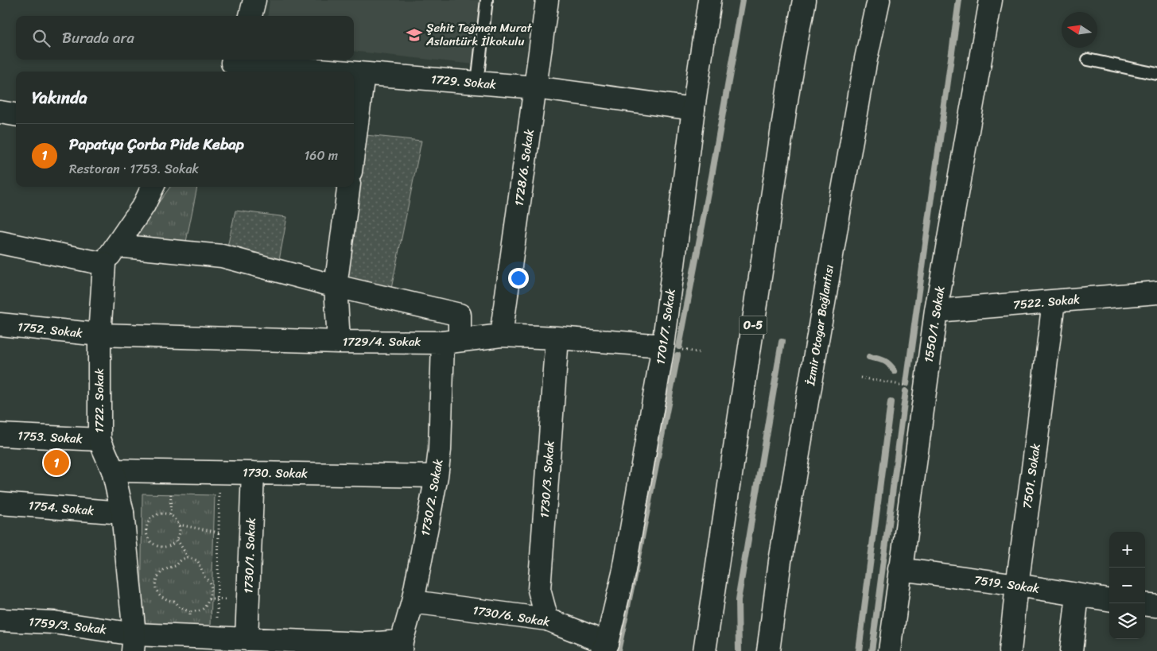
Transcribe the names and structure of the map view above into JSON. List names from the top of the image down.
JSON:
{
  "streets": {
    "main road": [
      "1729. Sokak",
      "1728/6. Sokak",
      "7522. Sokak",
      "1550/1. Sokak",
      "O-5",
      "İzmir Otogar Bağlantısı",
      "1701/7. Sokak",
      "1752. Sokak",
      "1729/4. Sokak",
      "1722. Sokak",
      "1753. Sokak",
      "1730. Sokak",
      "7501. Sokak",
      "1730/3. Sokak",
      "1730/2. Sokak",
      "1754. Sokak",
      "1730/1. Sokak",
      "7519. Sokak",
      "1730/6. Sokak",
      "1759/3. Sokak"
    ]
  },
  "crossings": [
    ["1729. Sokak", "1728/6. Sokak"],
    ["1729. Sokak", "1701/7. Sokak"],
    ["1728/6. Sokak", "1729/4. Sokak"],
    ["7522. Sokak", "1550/1. Sokak"],
    ["7522. Sokak", "7501. Sokak"],
    ["1550/1. Sokak", "7519. Sokak"],
    ["1701/7. Sokak", "1729/4. Sokak"],
    ["1701/7. Sokak", "1730/6. Sokak"],
    ["1752. Sokak", "1729/4. Sokak"],
    ["1752. Sokak", "1722. Sokak"],
    ["1729/4. Sokak", "1722. Sokak"],
    ["1729/4. Sokak", "1730/3. Sokak"],
    ["1729/4. Sokak", "1730/2. Sokak"],
    ["1722. Sokak", "1753. Sokak"],
    ["1722. Sokak", "1730. Sokak"],
    ["1722. Sokak", "1754. Sokak"],
    ["1722. Sokak", "1759/3. Sokak"],
    ["1730. Sokak", "1730/2. Sokak"],
    ["1730. Sokak", "1730/1. Sokak"],
    ["7501. Sokak", "7519. Sokak"],
    ["1730/3. Sokak", "1730/6. Sokak"],
    ["1730/2. Sokak", "1730/6. Sokak"],
    ["1730/2. Sokak", "1759/3. Sokak"],
    ["1730/1. Sokak", "1759/3. Sokak"]
  ],
  "places": {
    "school or university": ["Şehit Teğmen Murat Aslantürk İlkokulu"]
  },
  "north": "left",
  "page": {
    "search": "Burada ara",
    "heading": "Yakında",
    "list": [
      {
        "mark": "1",
        "name": "Papatya Çorba Pide Kebap",
        "note": "Restoran · 1753. Sokak",
        "value": "160 m"
      }
    ],
    "pins": "1",
    "map_buttons": ["+", "−"]
  }
}
